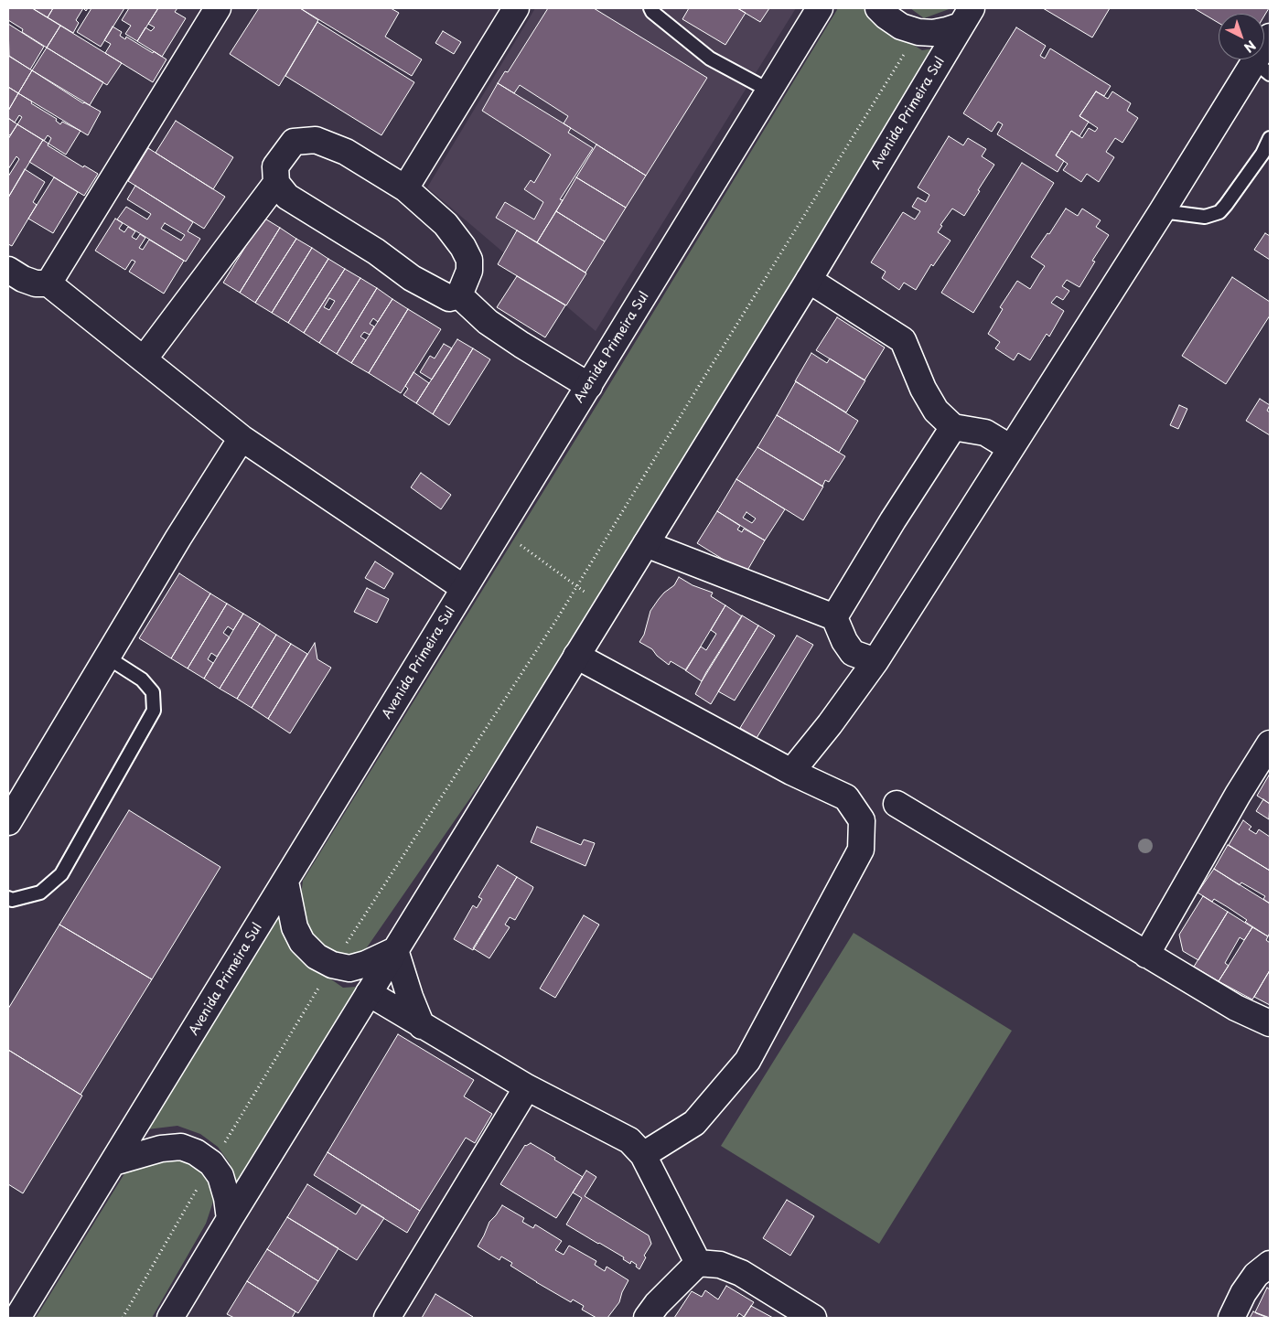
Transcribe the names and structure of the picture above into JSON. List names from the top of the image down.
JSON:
{
  "streets": {
    "street": ["Avenida Primeira Sul"]
  },
  "north": "bottom right"
}
